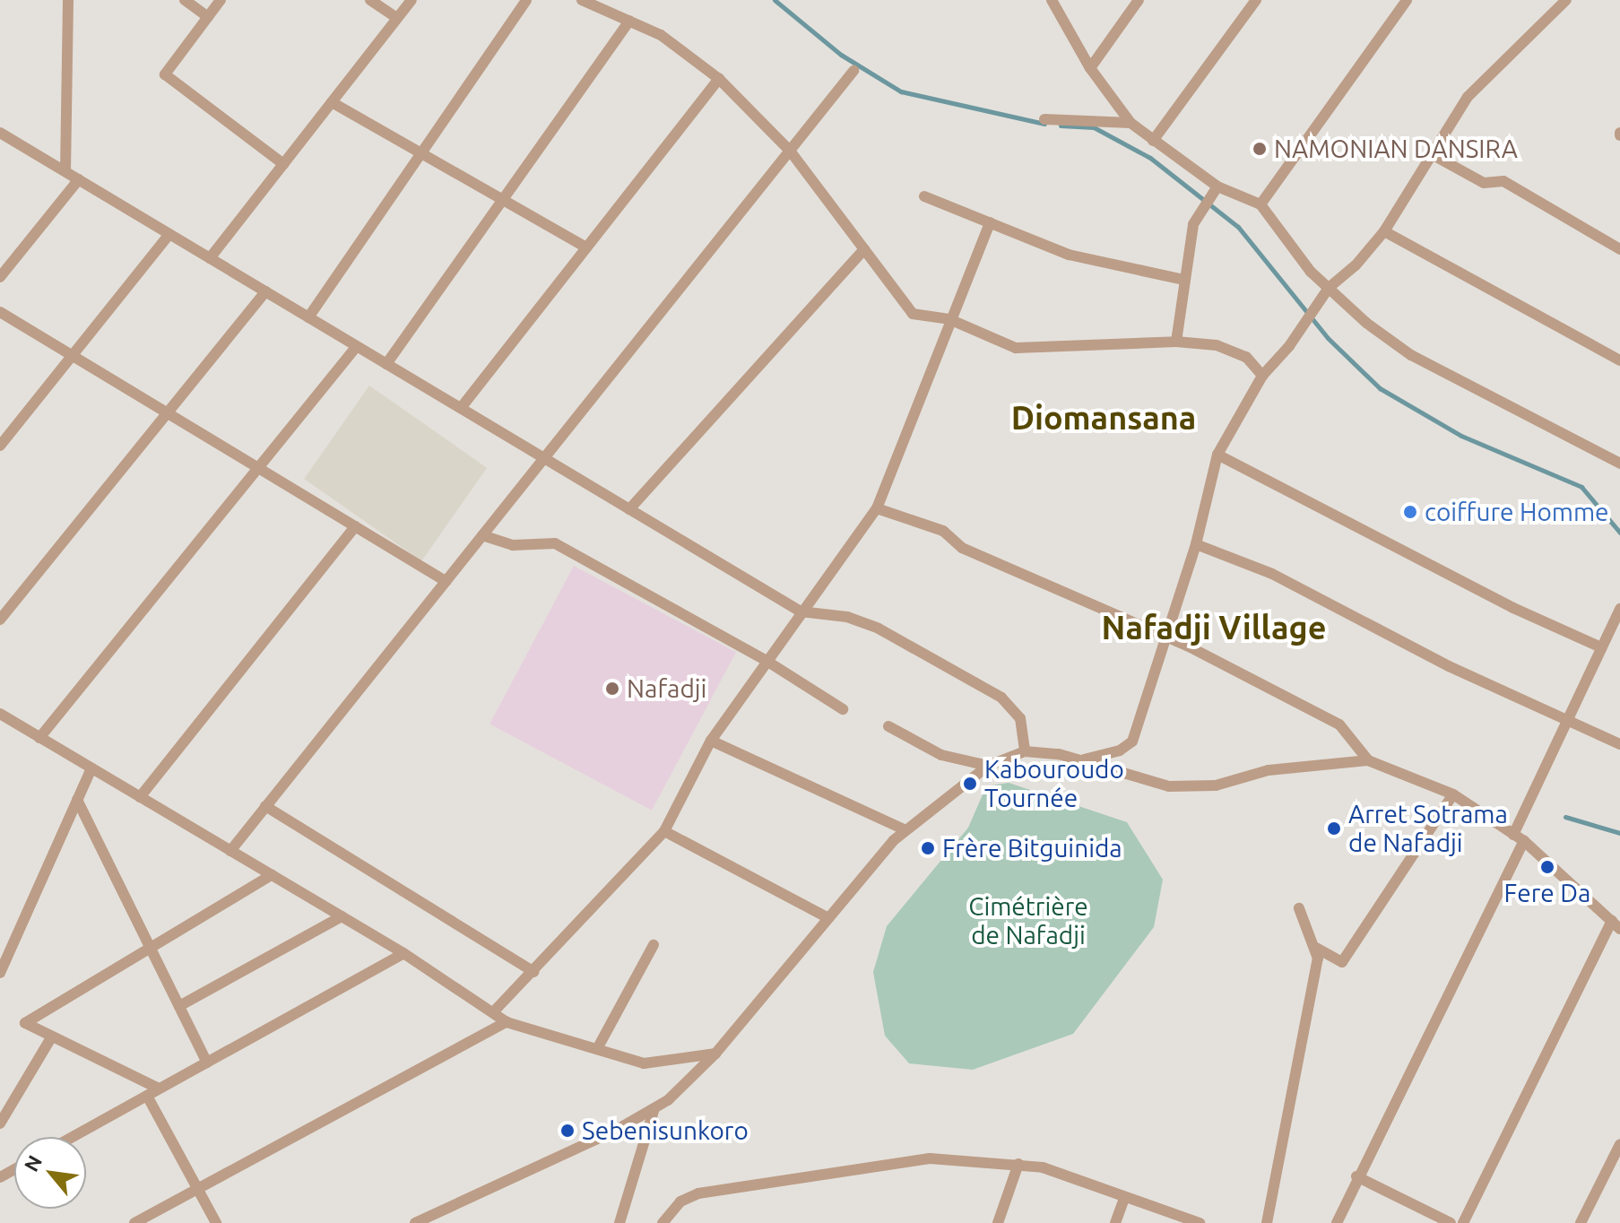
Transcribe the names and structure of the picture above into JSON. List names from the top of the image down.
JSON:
{
  "districts": ["Diomansana", "Nafadji Village"],
  "parks": ["Cimétrière de Nafadji"],
  "places": [
    "NAMONIAN DANSIRA",
    "coiffure Homme",
    "Nafadji",
    "Kabouroudo Tournée",
    "Arret Sotrama de Nafadji",
    "Frère Bitguinida",
    "Fere Da",
    "Sebenisunkoro"
  ],
  "north": "top left"
}
